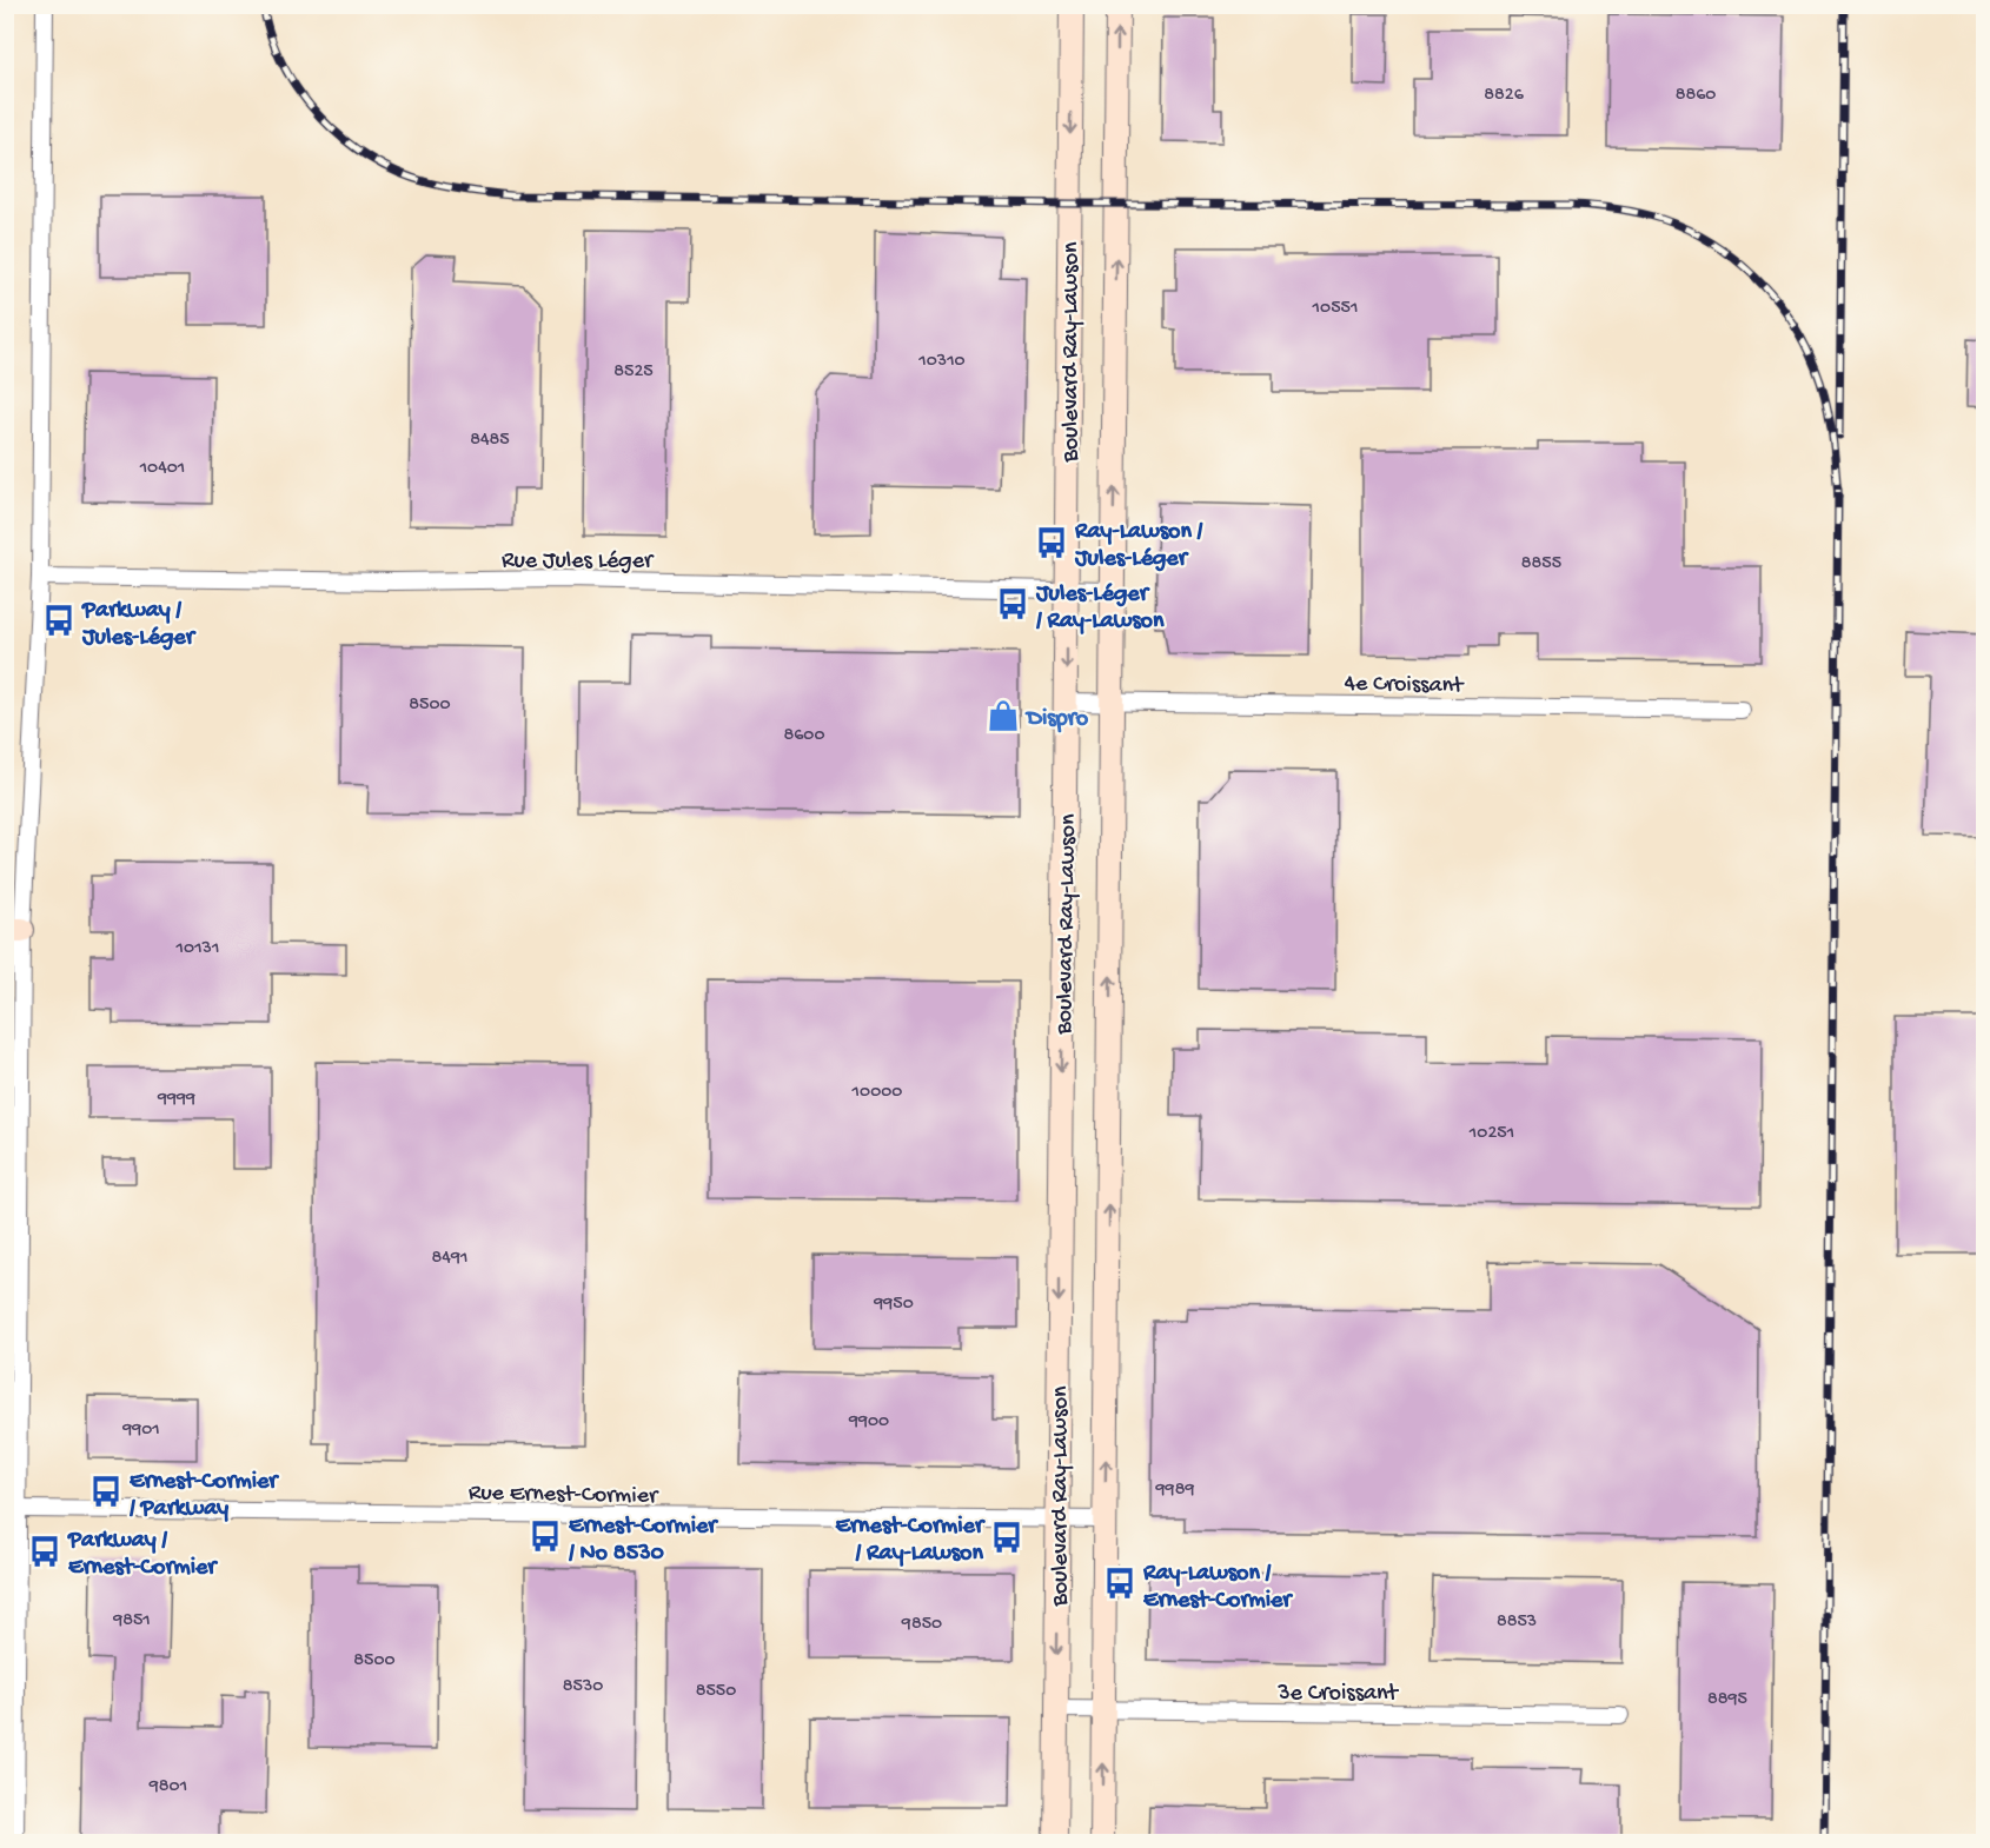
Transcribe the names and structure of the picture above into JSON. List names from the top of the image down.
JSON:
{
  "streets": {
    "street": [
      "Boulevard Ray-Lawson",
      "Rue Jules Léger",
      "4e Croissant",
      "Rue Ernest-Cormier",
      "3e Croissant"
    ]
  },
  "crossings": [
    ["Boulevard Ray-Lawson", "Rue Jules Léger"],
    ["Boulevard Ray-Lawson", "4e Croissant"],
    ["Boulevard Ray-Lawson", "Rue Ernest-Cormier"],
    ["Boulevard Ray-Lawson", "3e Croissant"]
  ],
  "places": {
    "bus stop": [
      "Ray-Lawson / Jules-Léger",
      "Jules-Léger / Ray-Lawson",
      "Parkway / Jules-Léger",
      "Ernest-Cormier / Parkway",
      "Ernest-Cormier / No 8530",
      "Ernest-Cormier / Ray-Lawson",
      "Parkway / Ernest-Cormier",
      "Ray-Lawson / Ernest-Cormier"
    ],
    "shop": ["Dispro"]
  },
  "house_numbers": [
    "8826",
    "8860",
    "10551",
    "10310",
    "8525",
    "8485",
    "10401",
    "8855",
    "8500",
    "8600",
    "10131",
    "10000",
    "9999",
    "10251",
    "8491",
    "9950",
    "9900",
    "9901",
    "9989",
    "9851",
    "8853",
    "9850",
    "8500",
    "8530",
    "8550",
    "8895",
    "9801"
  ]
}
